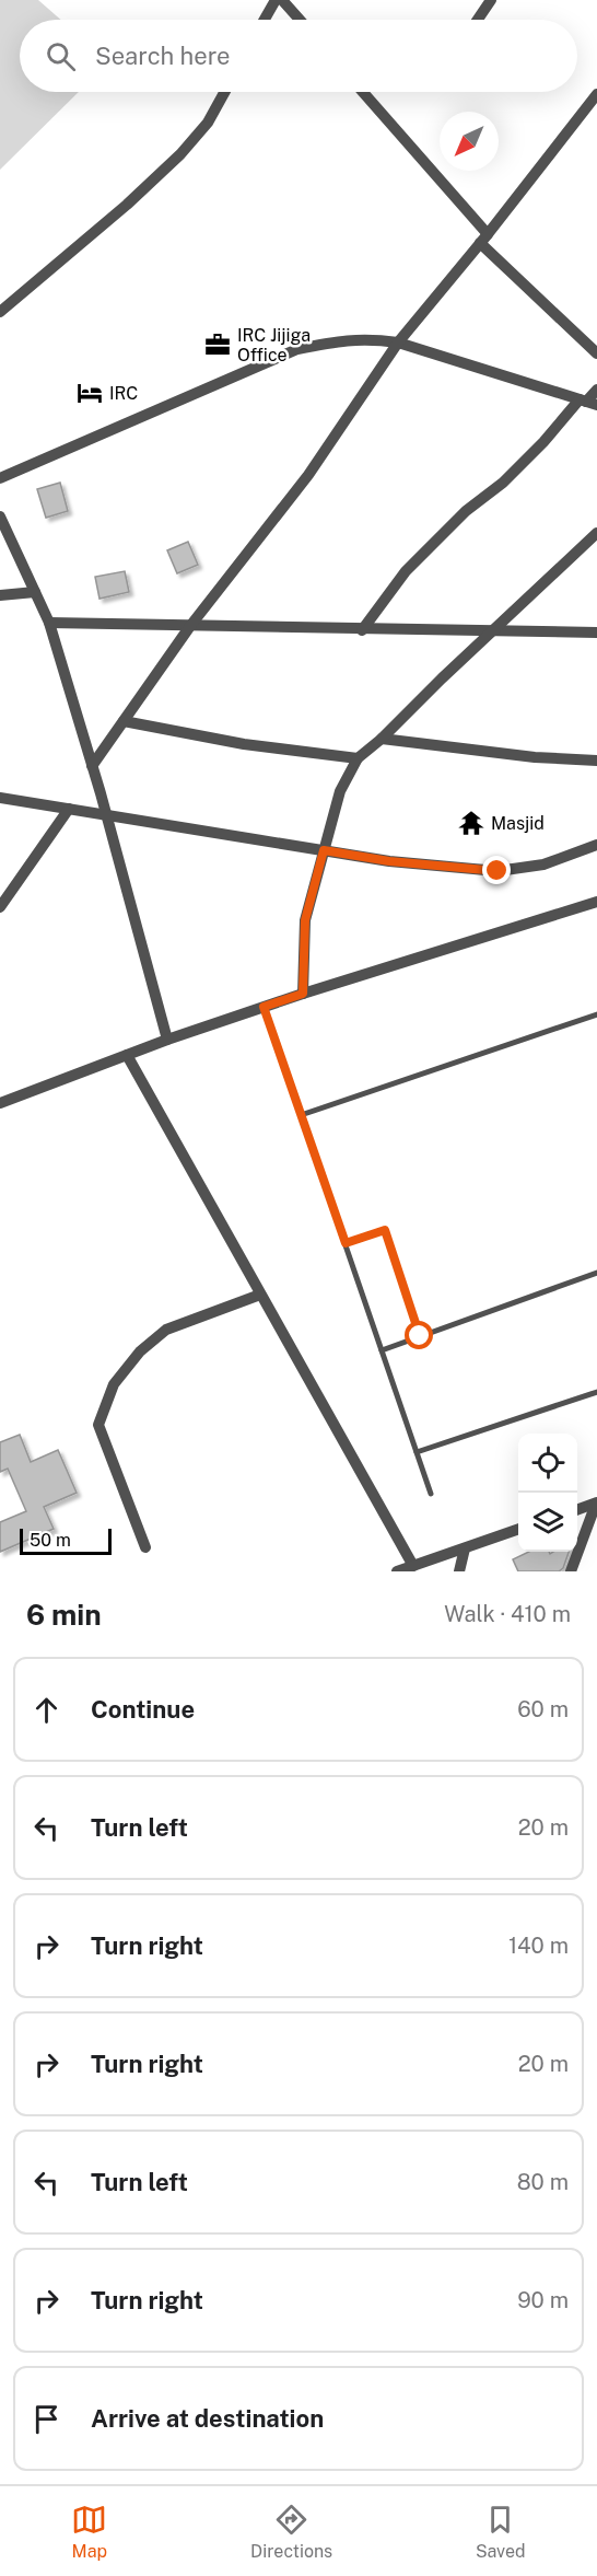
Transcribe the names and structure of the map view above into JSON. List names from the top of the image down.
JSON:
{
  "places": {
    "office": ["IRC Jijiga Office"],
    "hotel": ["IRC"],
    "temple": ["Masjid"]
  },
  "scale_bar": "50 m",
  "north": "bottom left",
  "page": {
    "search": "Search here",
    "scale": "50 m",
    "heading": ["6 min", "Walk · 410 m"],
    "list": [
      ["Continue", "60 m"],
      ["Turn left", "20 m"],
      ["Turn right", "140 m"],
      ["Turn right", "20 m"],
      ["Turn left", "80 m"],
      ["Turn right", "90 m"],
      "Arrive at destination"
    ],
    "nav": ["Map", "Directions", "Saved"]
  }
}
